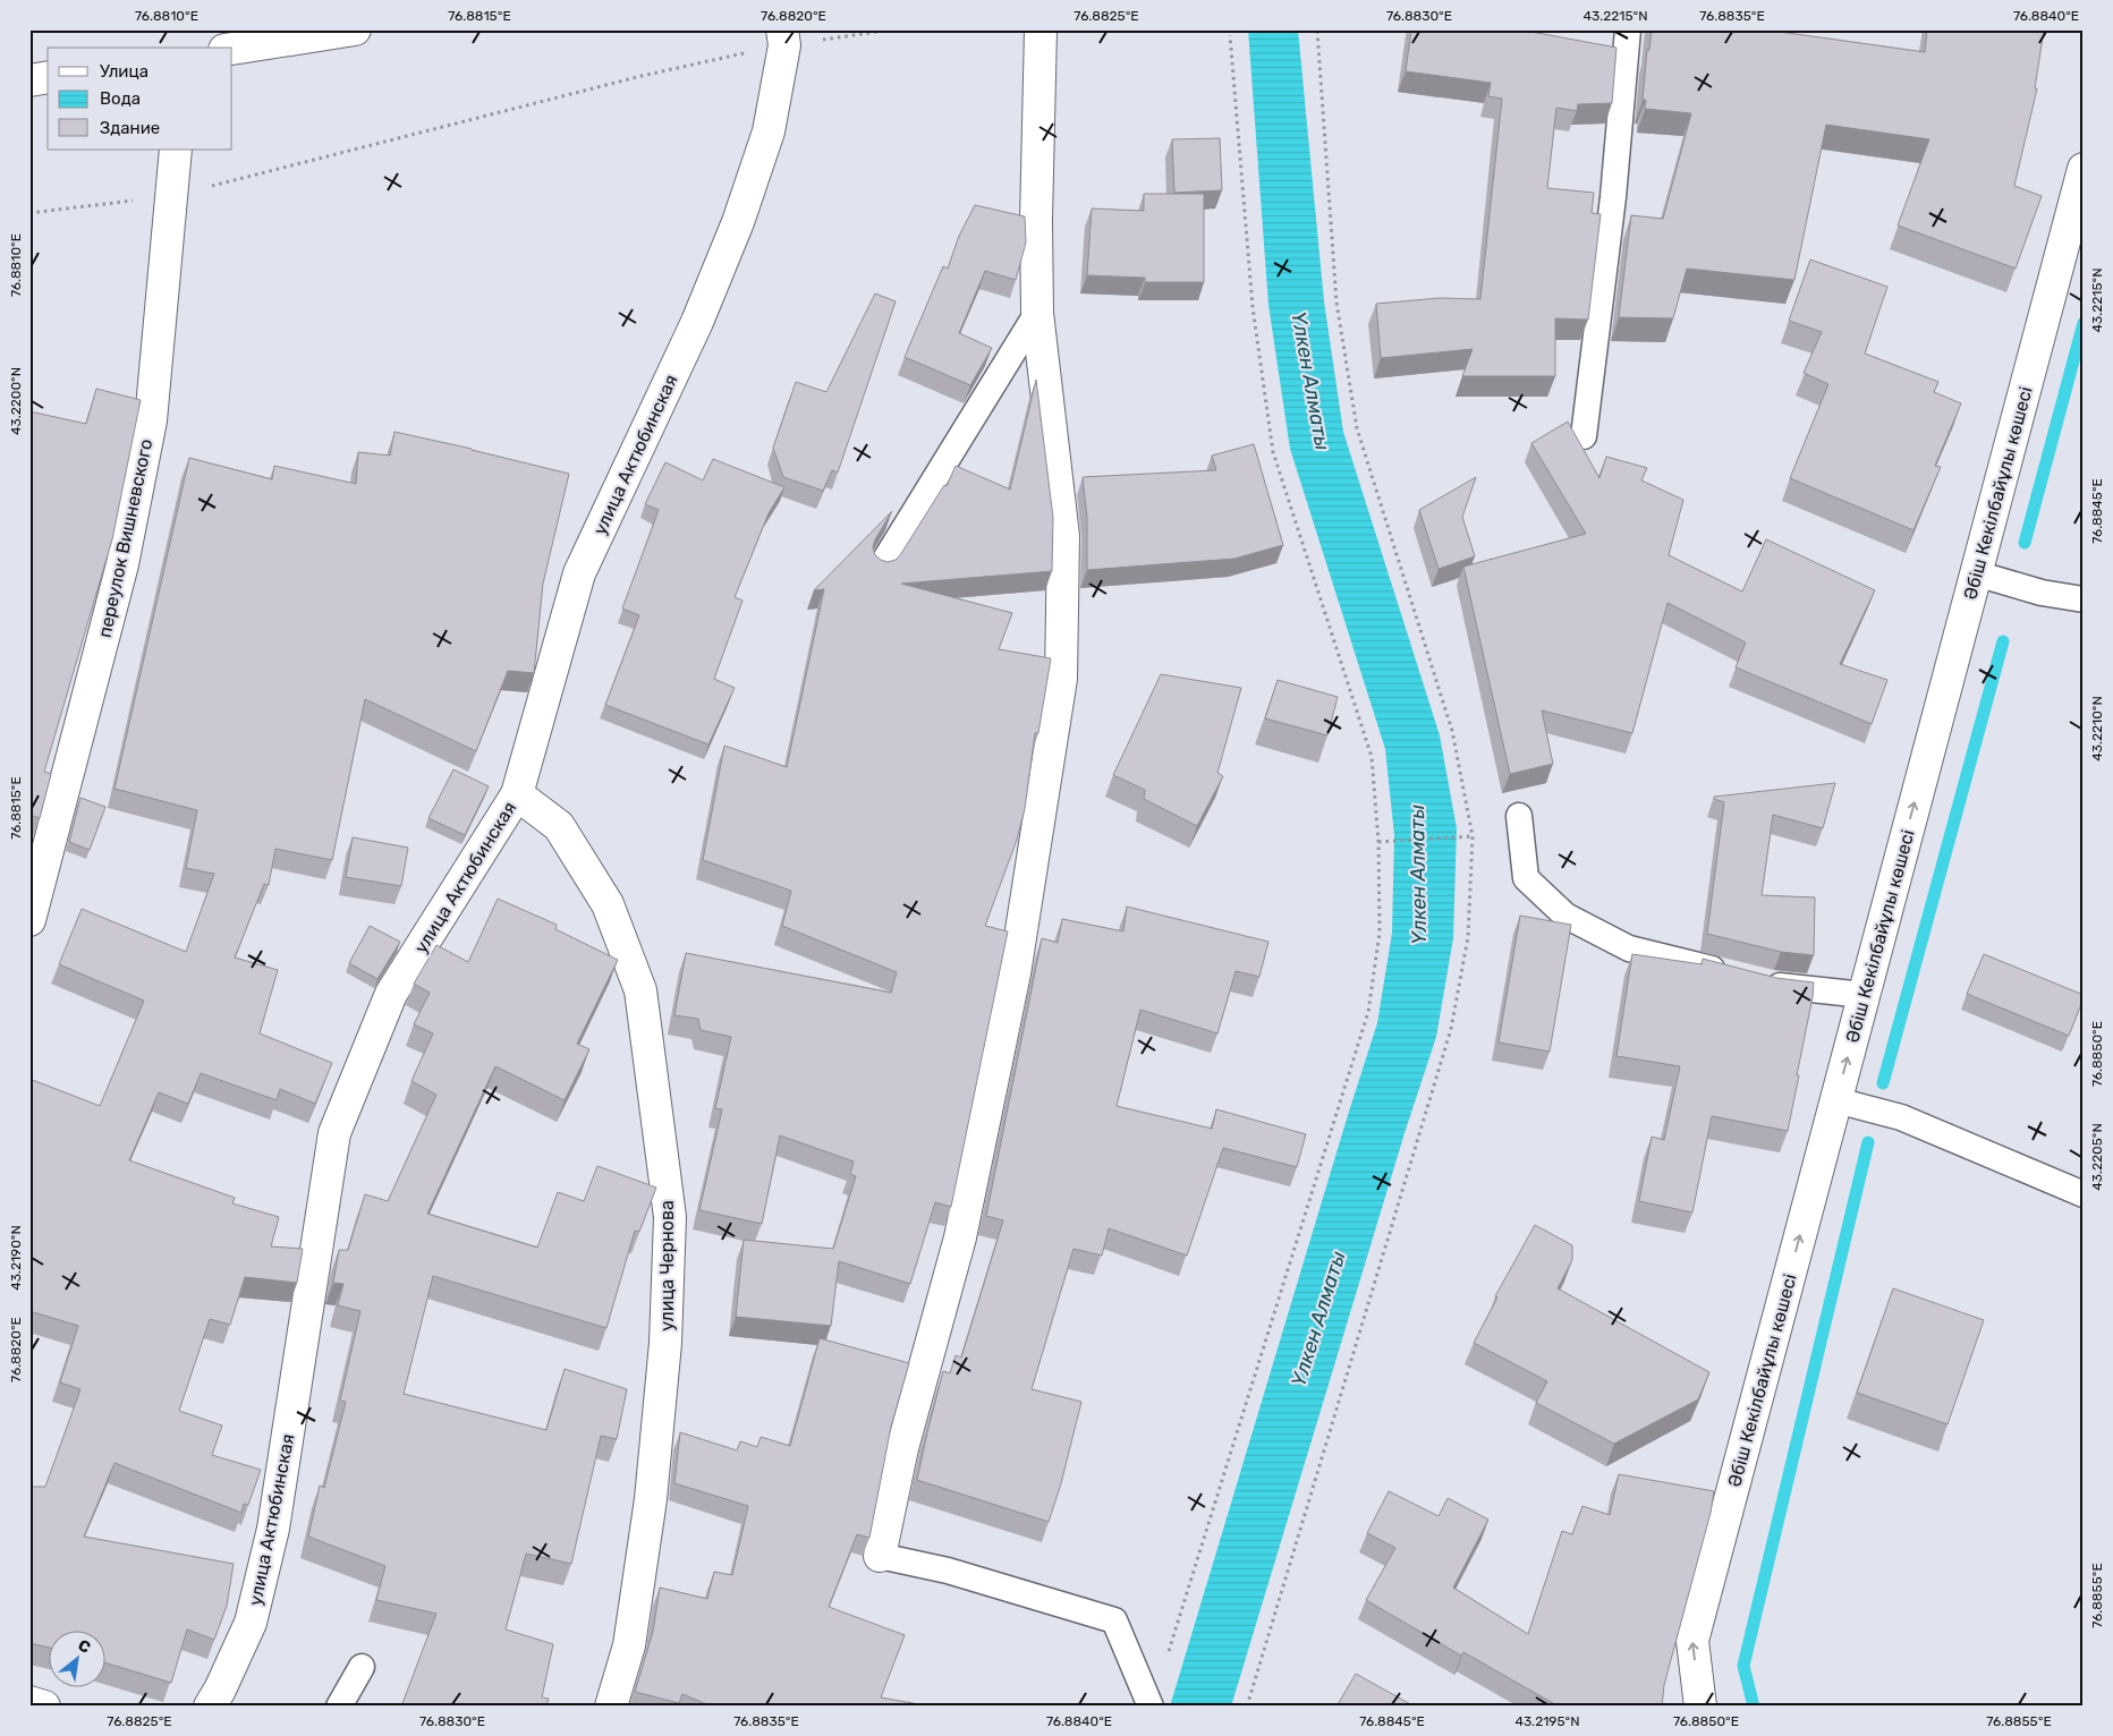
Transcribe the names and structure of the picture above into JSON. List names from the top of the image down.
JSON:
{
  "streets": {
    "street": [
      "улица Актюбинская",
      "Әбіш Кекілбайұлы көшесі",
      "переулок Вишневского",
      "улица Чернова"
    ]
  },
  "crossings": [
    ["улица Актюбинская", "улица Чернова"]
  ],
  "one_way": ["Әбіш Кекілбайұлы көшесі"],
  "water": ["Үлкен Алматы"],
  "legend": ["Улица", "Вода", "Здание"],
  "north": "top right",
  "coordinates": [
    "76.8810°E",
    "76.8815°E",
    "76.8820°E",
    "76.8825°E",
    "76.8830°E",
    "43.2215°N",
    "76.8835°E",
    "76.8840°E",
    "43.2200°N",
    "76.8845°E",
    "43.2210°N",
    "76.8850°E",
    "43.2205°N",
    "43.2190°N",
    "76.8855°E",
    "43.2195°N"
  ]
}
